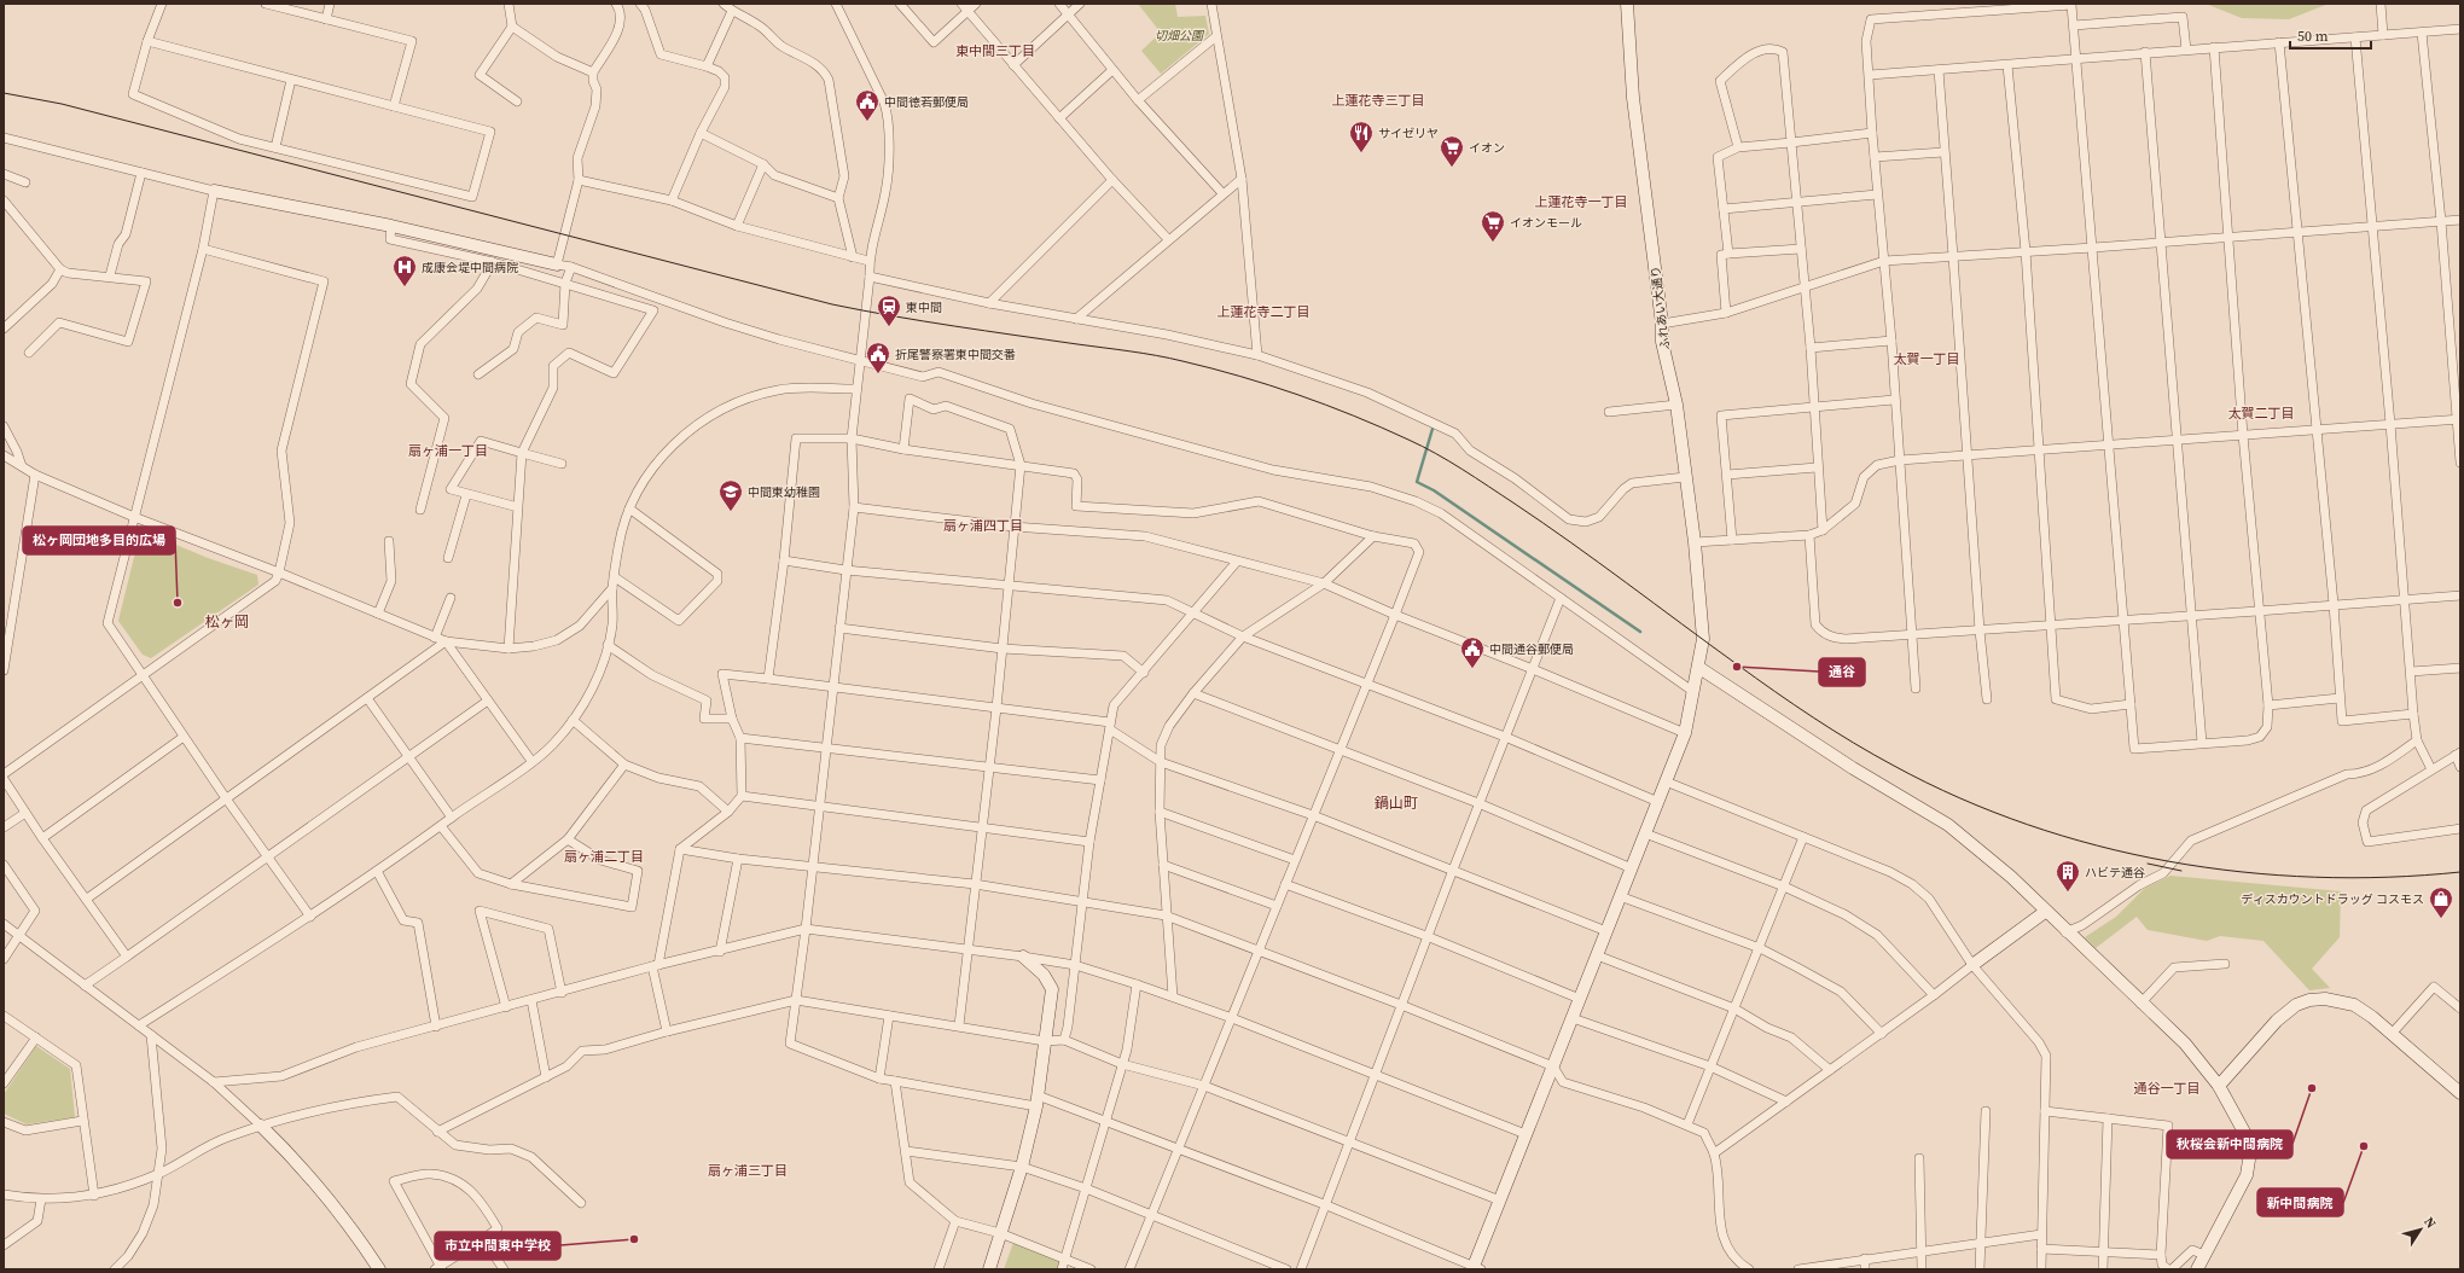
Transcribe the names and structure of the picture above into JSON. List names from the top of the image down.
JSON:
{
  "streets": {
    "street": ["ふれあい大通り"]
  },
  "districts": [
    "東中間三丁目",
    "上蓮花寺三丁目",
    "上蓮花寺一丁目",
    "上蓮花寺二丁目",
    "太賀一丁目",
    "太賀二丁目",
    "扇ヶ浦一丁目",
    "扇ヶ浦四丁目",
    "松ヶ岡",
    "鍋山町",
    "扇ヶ浦二丁目",
    "通谷一丁目",
    "扇ヶ浦三丁目"
  ],
  "parks": ["切畑公園"],
  "places": {
    "public building": ["中間徳若郵便局", "折尾警察署東中間交番", "中間通谷郵便局"],
    "restaurant": ["サイゼリヤ"],
    "supermarket": ["イオン", "イオンモール"],
    "hospital": ["成康会堤中間病院"],
    "station": ["東中間"],
    "school or university": ["中間東幼稚園"],
    "other": [
      "松ヶ岡団地多目的広場",
      "通谷",
      "秋桜会新中間病院",
      "新中間病院",
      "市立中間東中学校"
    ],
    "building": ["ハビテ通谷"],
    "shop": ["ディスカウントドラッグ コスモス"]
  },
  "scale_bar": "50 m",
  "north": "top right"
}
